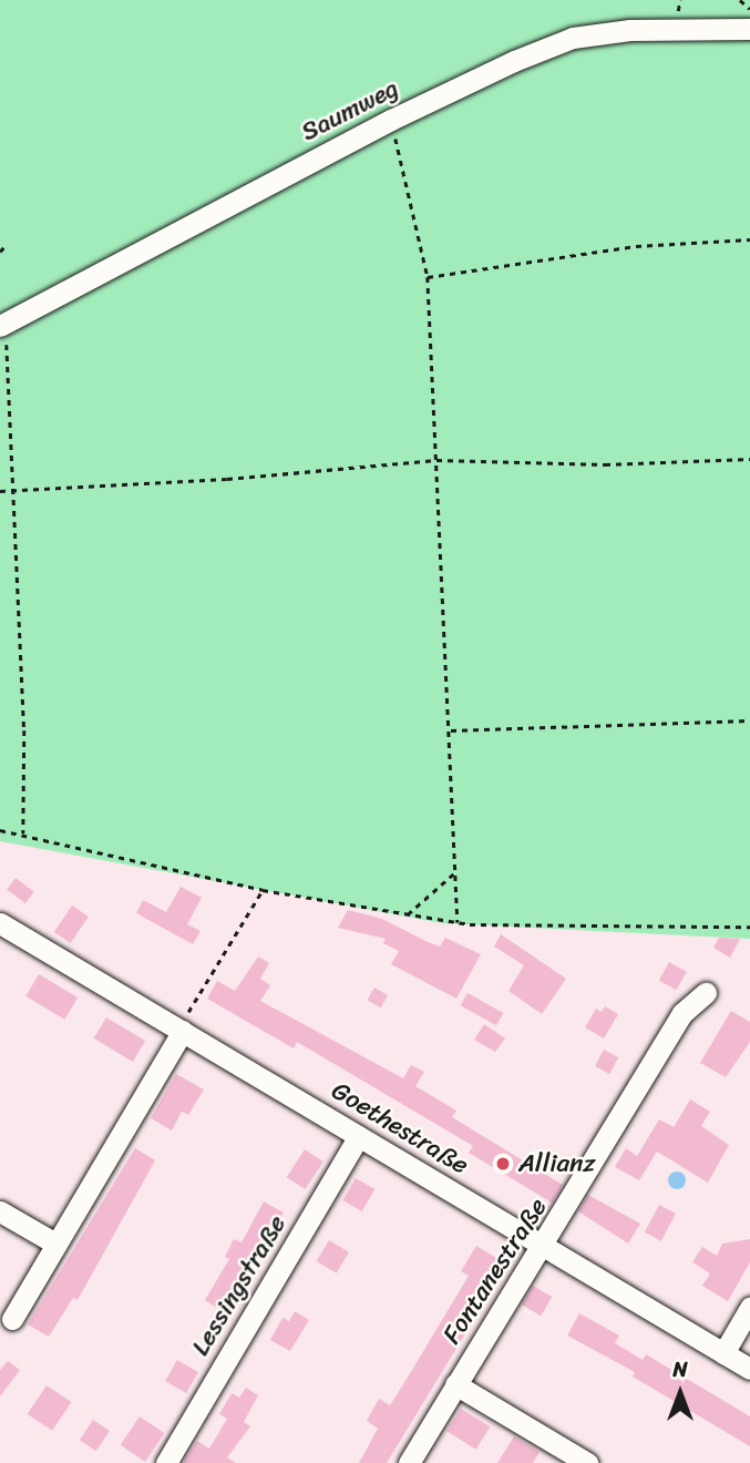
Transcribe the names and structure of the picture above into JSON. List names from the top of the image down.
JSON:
{
  "streets": {
    "street": [
      "Saumweg",
      "Goethestraße",
      "Fontanestraße",
      "Lessingstraße"
    ]
  },
  "crossings": [
    ["Goethestraße", "Fontanestraße"],
    ["Goethestraße", "Lessingstraße"]
  ],
  "places": ["Allianz"],
  "north": "top"
}
